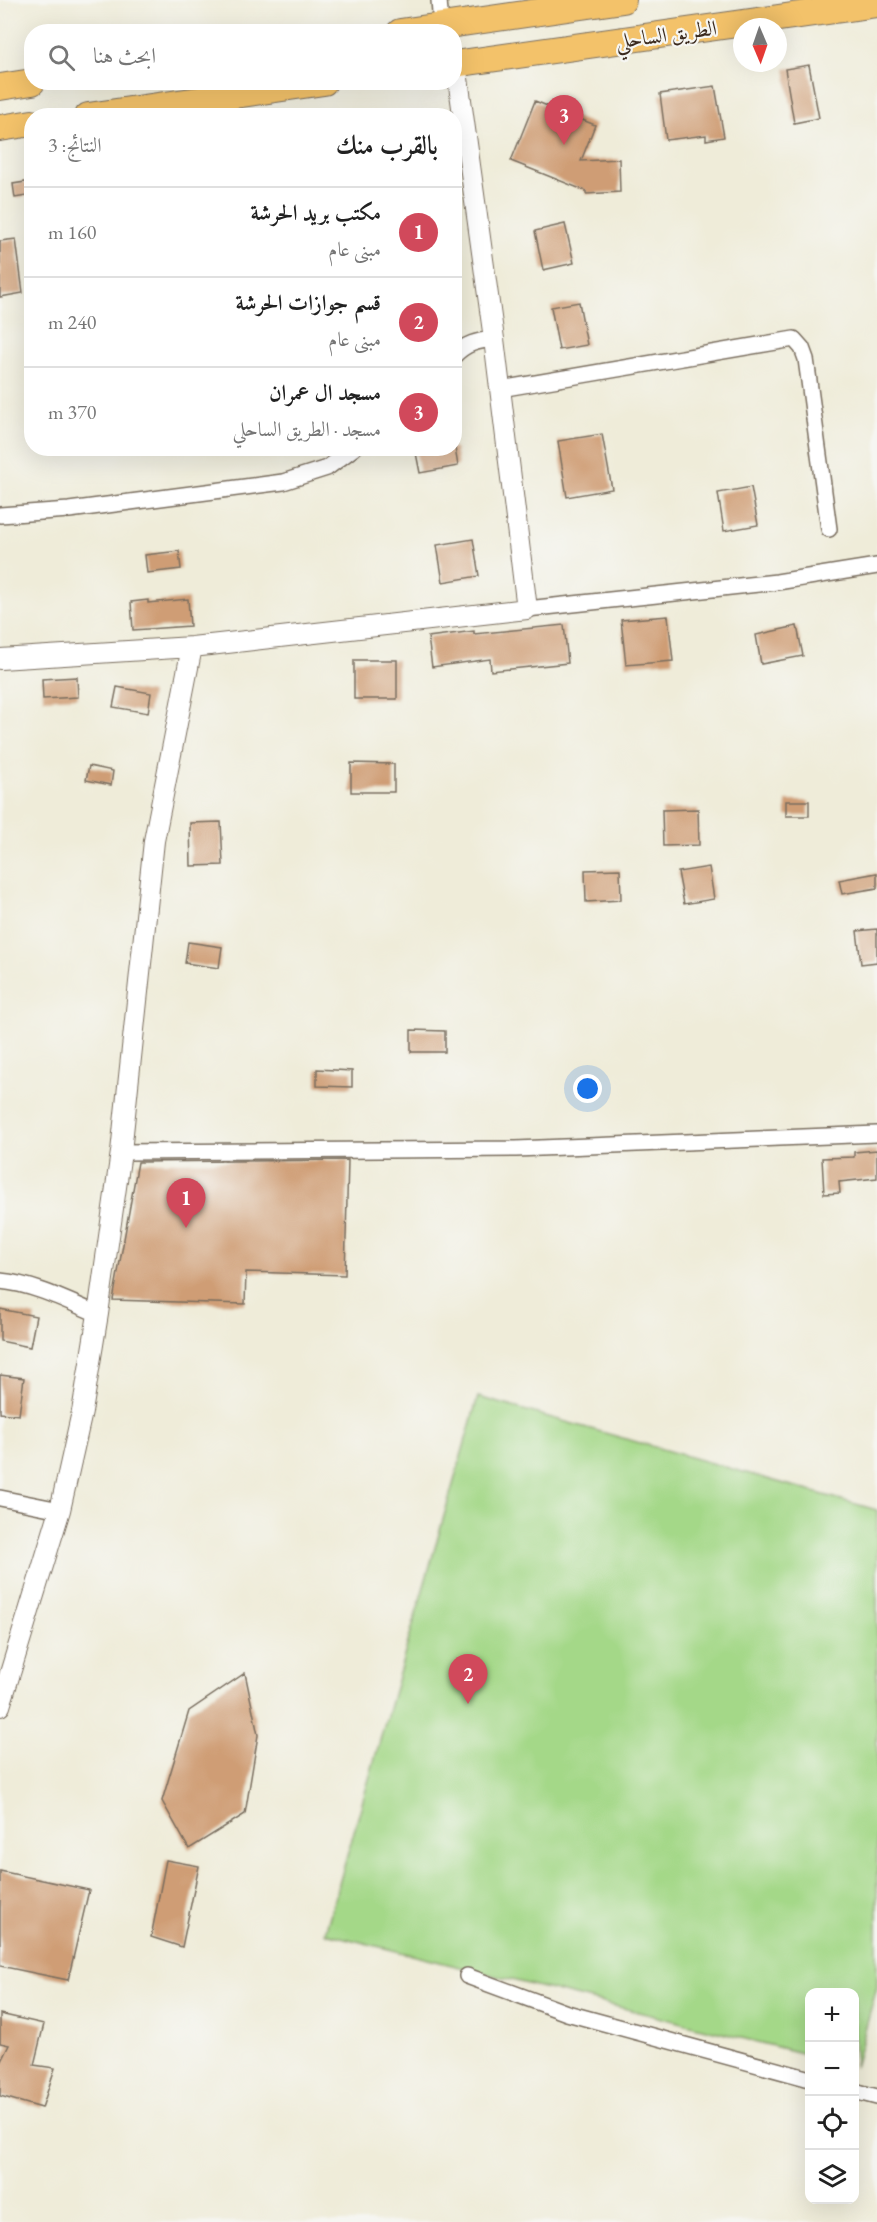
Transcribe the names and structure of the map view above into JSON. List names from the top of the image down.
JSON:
{
  "streets": {
    "highway": ["الطريق الساحلي"]
  },
  "north": "bottom",
  "page": {
    "search": "ابحث هنا",
    "pins": ["3", "1", "2"],
    "heading": ["بالقرب منك", "النتائج: 3"],
    "list": [
      {
        "mark": "1",
        "name": "مكتب بريد الحرشة",
        "note": "مبنى عام",
        "value": "160 m"
      },
      {
        "mark": "2",
        "name": "قسم جوازات الحرشة",
        "note": "مبنى عام",
        "value": "240 m"
      },
      {
        "mark": "3",
        "name": "مسجد ال عمران",
        "note": "مسجد · الطريق الساحلي",
        "value": "370 m"
      }
    ],
    "map_buttons": ["+", "−"]
  }
}
